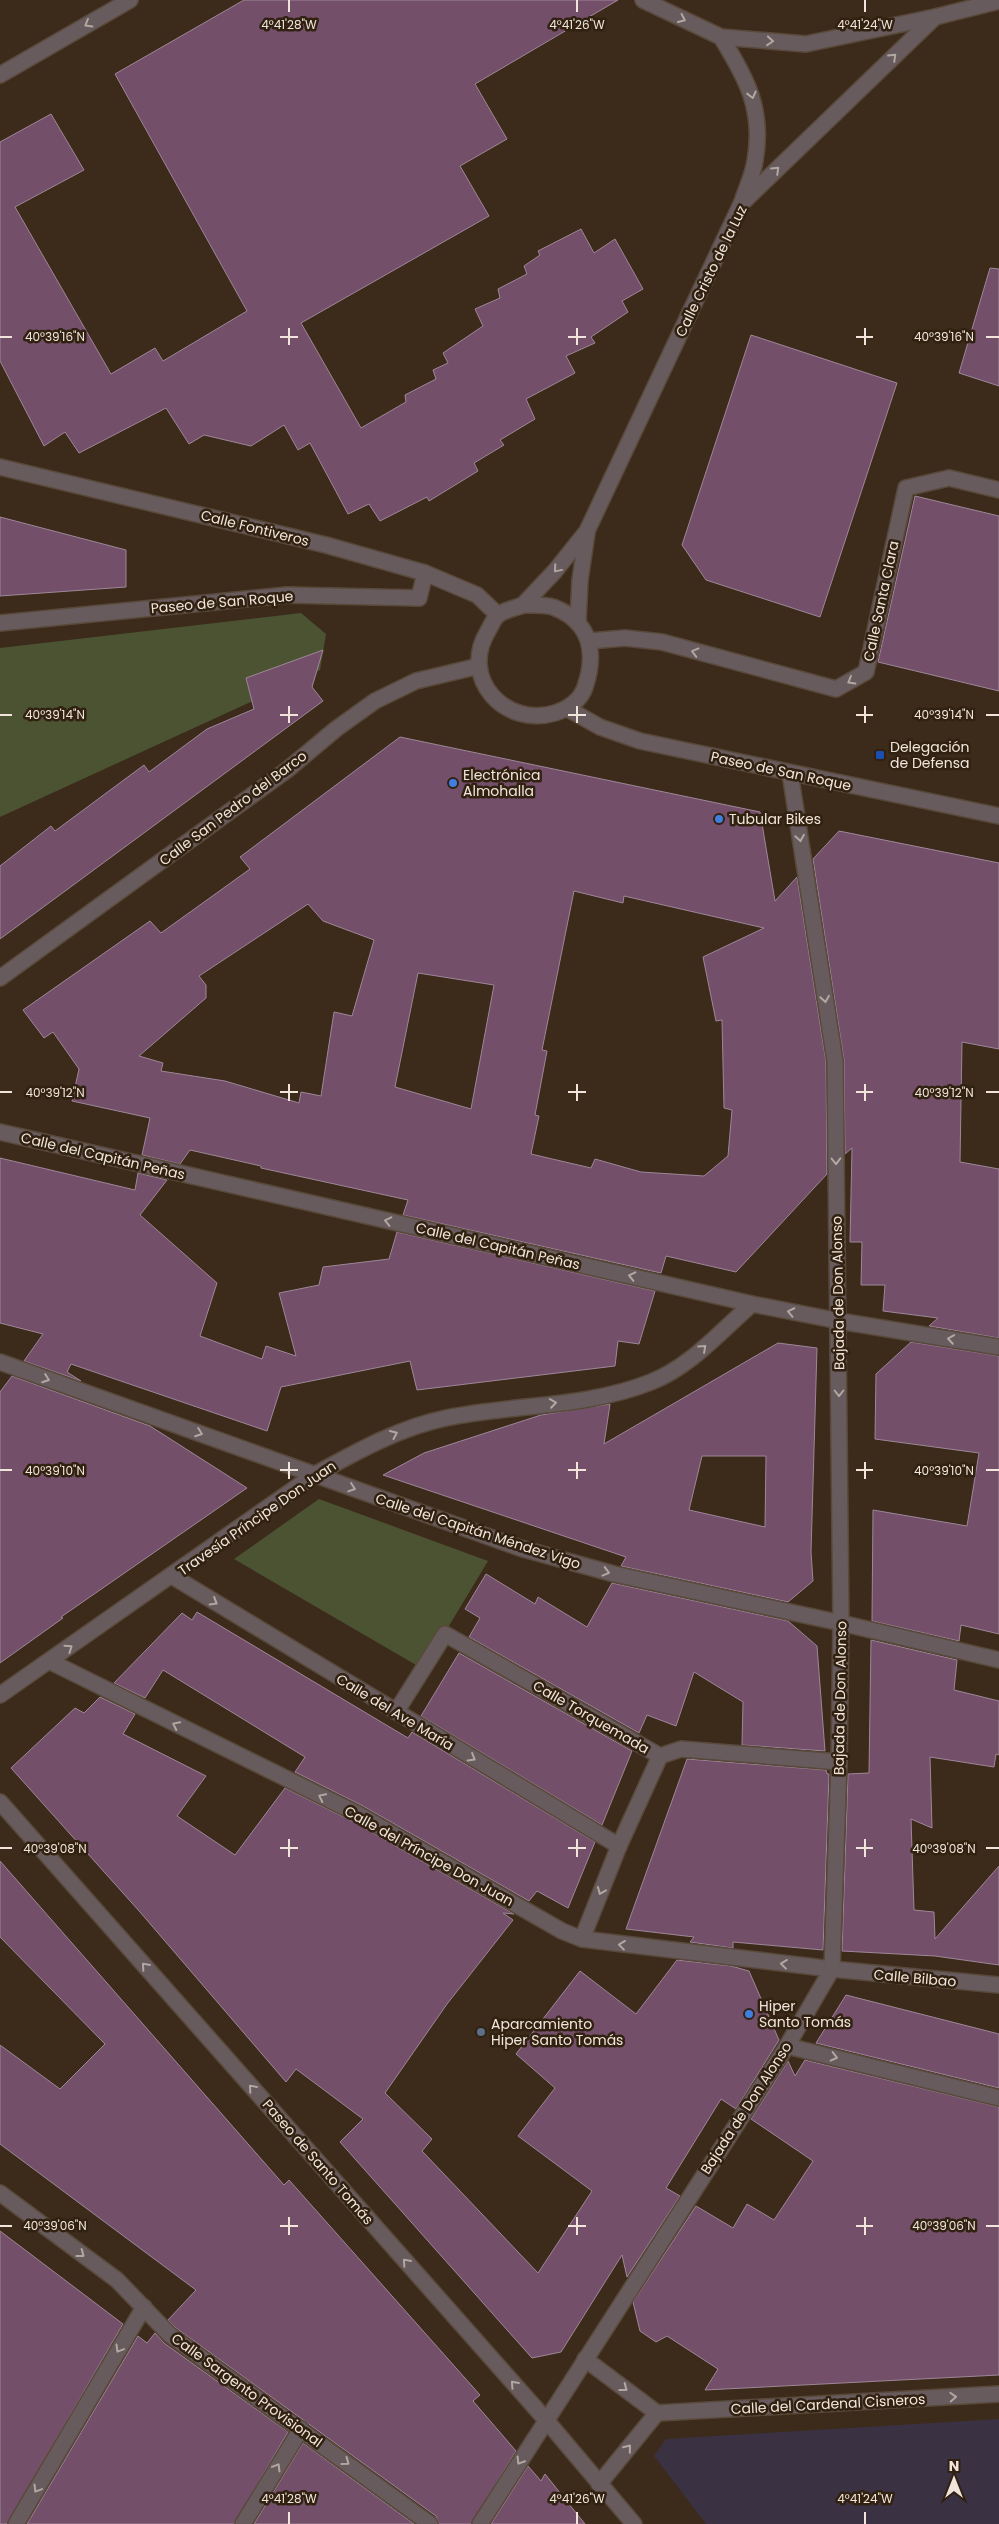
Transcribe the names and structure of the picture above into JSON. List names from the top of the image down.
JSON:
{
  "streets": {
    "street": [
      "Calle Cristo de la Luz",
      "Calle Fontiveros",
      "Calle Santa Clara",
      "Paseo de San Roque",
      "Calle San Pedro del Barco",
      "Calle del Capitán Peñas",
      "Bajada de Don Alonso",
      "Travesía Príncipe Don Juan",
      "Calle del Capitán Méndez Vigo",
      "Calle del Ave María",
      "Calle Torquemada",
      "Calle del Príncipe Don Juan",
      "Calle Bilbao",
      "Paseo de Santo Tomás",
      "Calle Sargento Provisional",
      "Calle del Cardenal Cisneros"
    ]
  },
  "crossings": [
    ["Calle Cristo de la Luz", "Calle Fontiveros"],
    ["Calle Cristo de la Luz", "Calle Santa Clara"],
    ["Calle Cristo de la Luz", "Paseo de San Roque"],
    ["Calle Cristo de la Luz", "Calle San Pedro del Barco"],
    ["Calle Fontiveros", "Calle Santa Clara"],
    ["Calle Fontiveros", "Paseo de San Roque"],
    ["Calle Fontiveros", "Calle San Pedro del Barco"],
    ["Calle Santa Clara", "Paseo de San Roque"],
    ["Calle Santa Clara", "Calle San Pedro del Barco"],
    ["Paseo de San Roque", "Calle San Pedro del Barco"],
    ["Paseo de San Roque", "Bajada de Don Alonso"],
    ["Calle del Capitán Peñas", "Bajada de Don Alonso"],
    ["Calle del Capitán Peñas", "Travesía Príncipe Don Juan"],
    ["Bajada de Don Alonso", "Calle del Capitán Méndez Vigo"],
    ["Bajada de Don Alonso", "Calle Torquemada"],
    ["Bajada de Don Alonso", "Calle del Príncipe Don Juan"],
    ["Bajada de Don Alonso", "Calle Bilbao"],
    ["Bajada de Don Alonso", "Paseo de Santo Tomás"],
    ["Travesía Príncipe Don Juan", "Calle del Capitán Méndez Vigo"],
    ["Travesía Príncipe Don Juan", "Calle del Ave María"],
    ["Travesía Príncipe Don Juan", "Calle del Príncipe Don Juan"],
    ["Calle del Ave María", "Calle Torquemada"],
    ["Calle del Príncipe Don Juan", "Calle Bilbao"]
  ],
  "one_way": [
    "Calle del Capitán Peñas",
    "Bajada de Don Alonso",
    "Travesía Príncipe Don Juan",
    "Calle del Capitán Méndez Vigo",
    "Calle del Ave María",
    "Calle del Príncipe Don Juan",
    "Paseo de Santo Tomás",
    "Calle Sargento Provisional",
    "Calle del Cardenal Cisneros"
  ],
  "places": {
    "transit": ["Delegación de Defensa"],
    "other": [
      "Electrónica Almohalla",
      "Tubular Bikes",
      "Hiper Santo Tomás",
      "Aparcamiento Hiper Santo Tomás"
    ]
  },
  "north": "top",
  "coordinates": [
    "4°41'28\"W",
    "4°41'26\"W",
    "4°41'24\"W",
    "40°39'16\"N",
    "40°39'14\"N",
    "40°39'12\"N",
    "40°39'10\"N",
    "40°39'08\"N",
    "40°39'06\"N"
  ]
}
